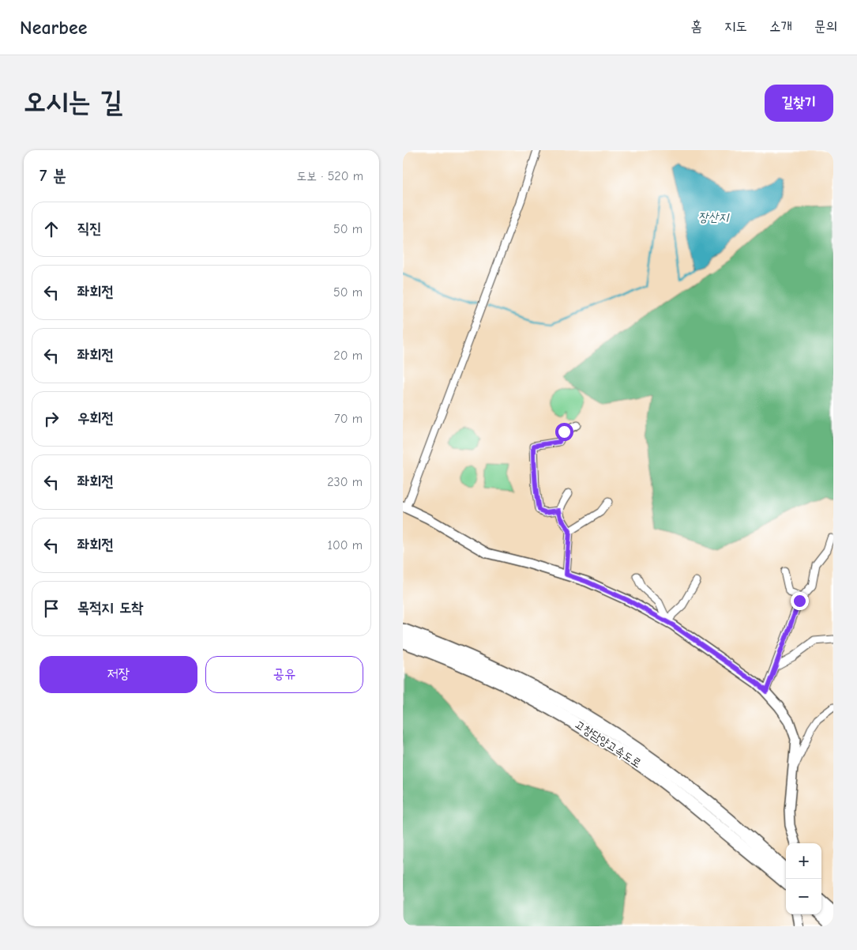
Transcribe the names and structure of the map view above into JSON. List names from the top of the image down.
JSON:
{
  "streets": {
    "highway": ["고창담양고속도로"]
  },
  "water": ["장산지"],
  "page": {
    "header": "Nearbee",
    "nav": [
      "홈",
      "지도",
      "소개",
      "문의"
    ],
    "buttons": [
      "길찾기",
      ["저장", "공유"]
    ],
    "title": "오시는 길",
    "heading": ["7 분", "도보 · 520 m"],
    "list": [
      ["직진", "50 m"],
      ["좌회전", "50 m"],
      ["좌회전", "20 m"],
      ["우회전", "70 m"],
      ["좌회전", "230 m"],
      ["좌회전", "100 m"],
      "목적지 도착"
    ],
    "map_buttons": ["+", "−"]
  }
}
